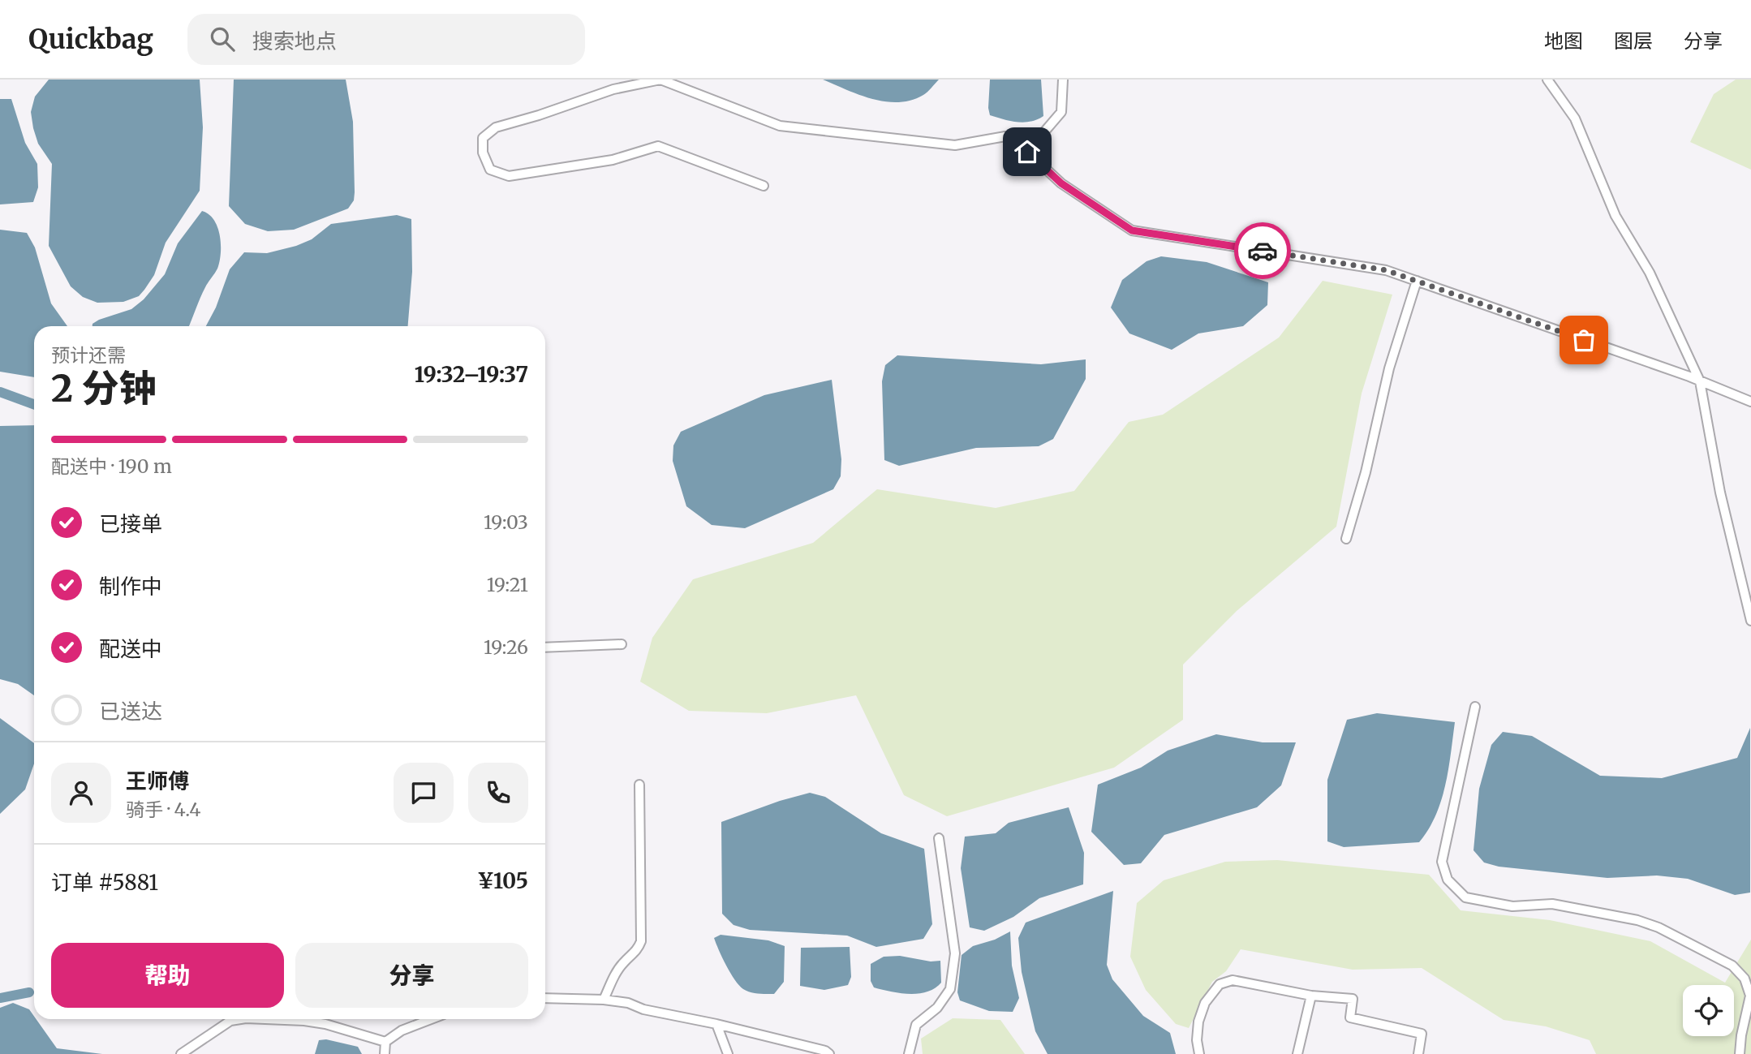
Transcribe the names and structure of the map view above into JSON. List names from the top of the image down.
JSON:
{
  "page": {
    "header": "Quickbag",
    "search": "搜索地点",
    "nav": ["地图", "图层", "分享"],
    "heading": ["2 分钟", "预计还需", "19:32–19:37"],
    "panel": [
      "王师傅",
      "骑手 · 4.4",
      "订单 #5881",
      "¥105"
    ],
    "bar": "配送中 · 190 m",
    "list": [
      ["已接单", "19:03"],
      ["制作中", "19:21"],
      ["配送中", "19:26"],
      "已送达"
    ],
    "buttons": ["帮助", "分享"]
  }
}
